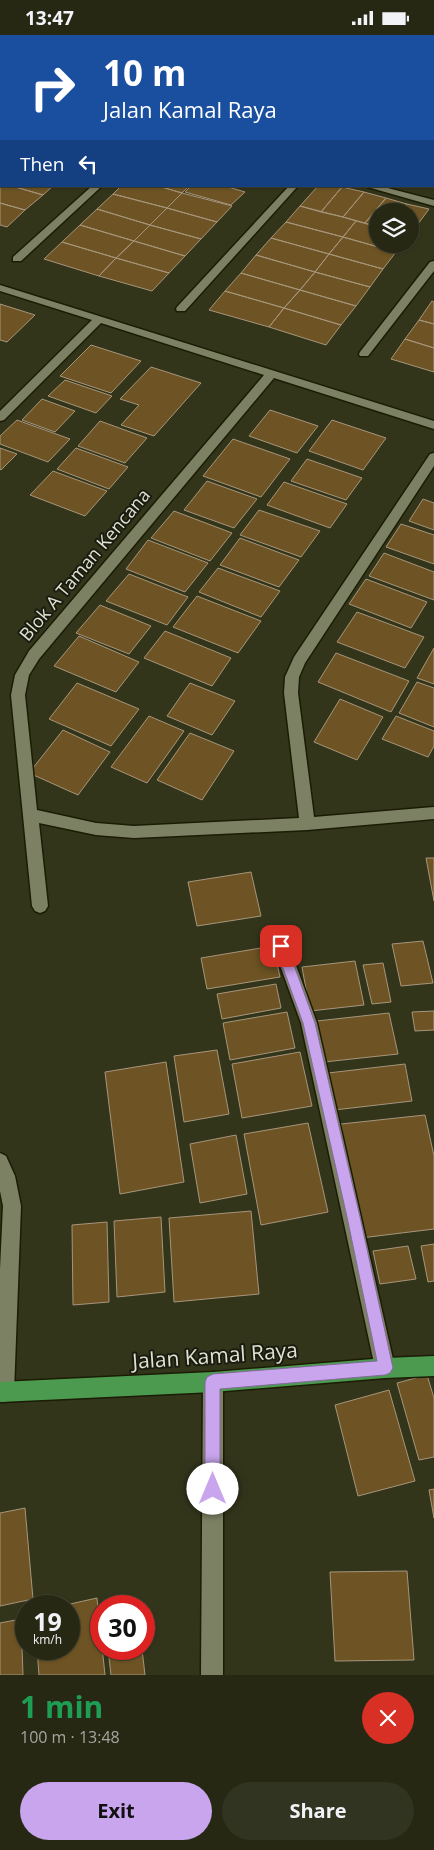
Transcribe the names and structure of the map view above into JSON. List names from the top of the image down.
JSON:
{
  "streets": {
    "main road": ["Jalan Kamal Raya"],
    "street": ["Blok A Taman Kencana"]
  },
  "page": {
    "status": "13:47",
    "turn": ["10 m", "Jalan Kamal Raya"],
    "then": "Then",
    "speed": "19 km/h",
    "limit": "30",
    "heading": ["1 min", "100 m · 13:48"],
    "buttons": ["Exit", "Share"]
  }
}
